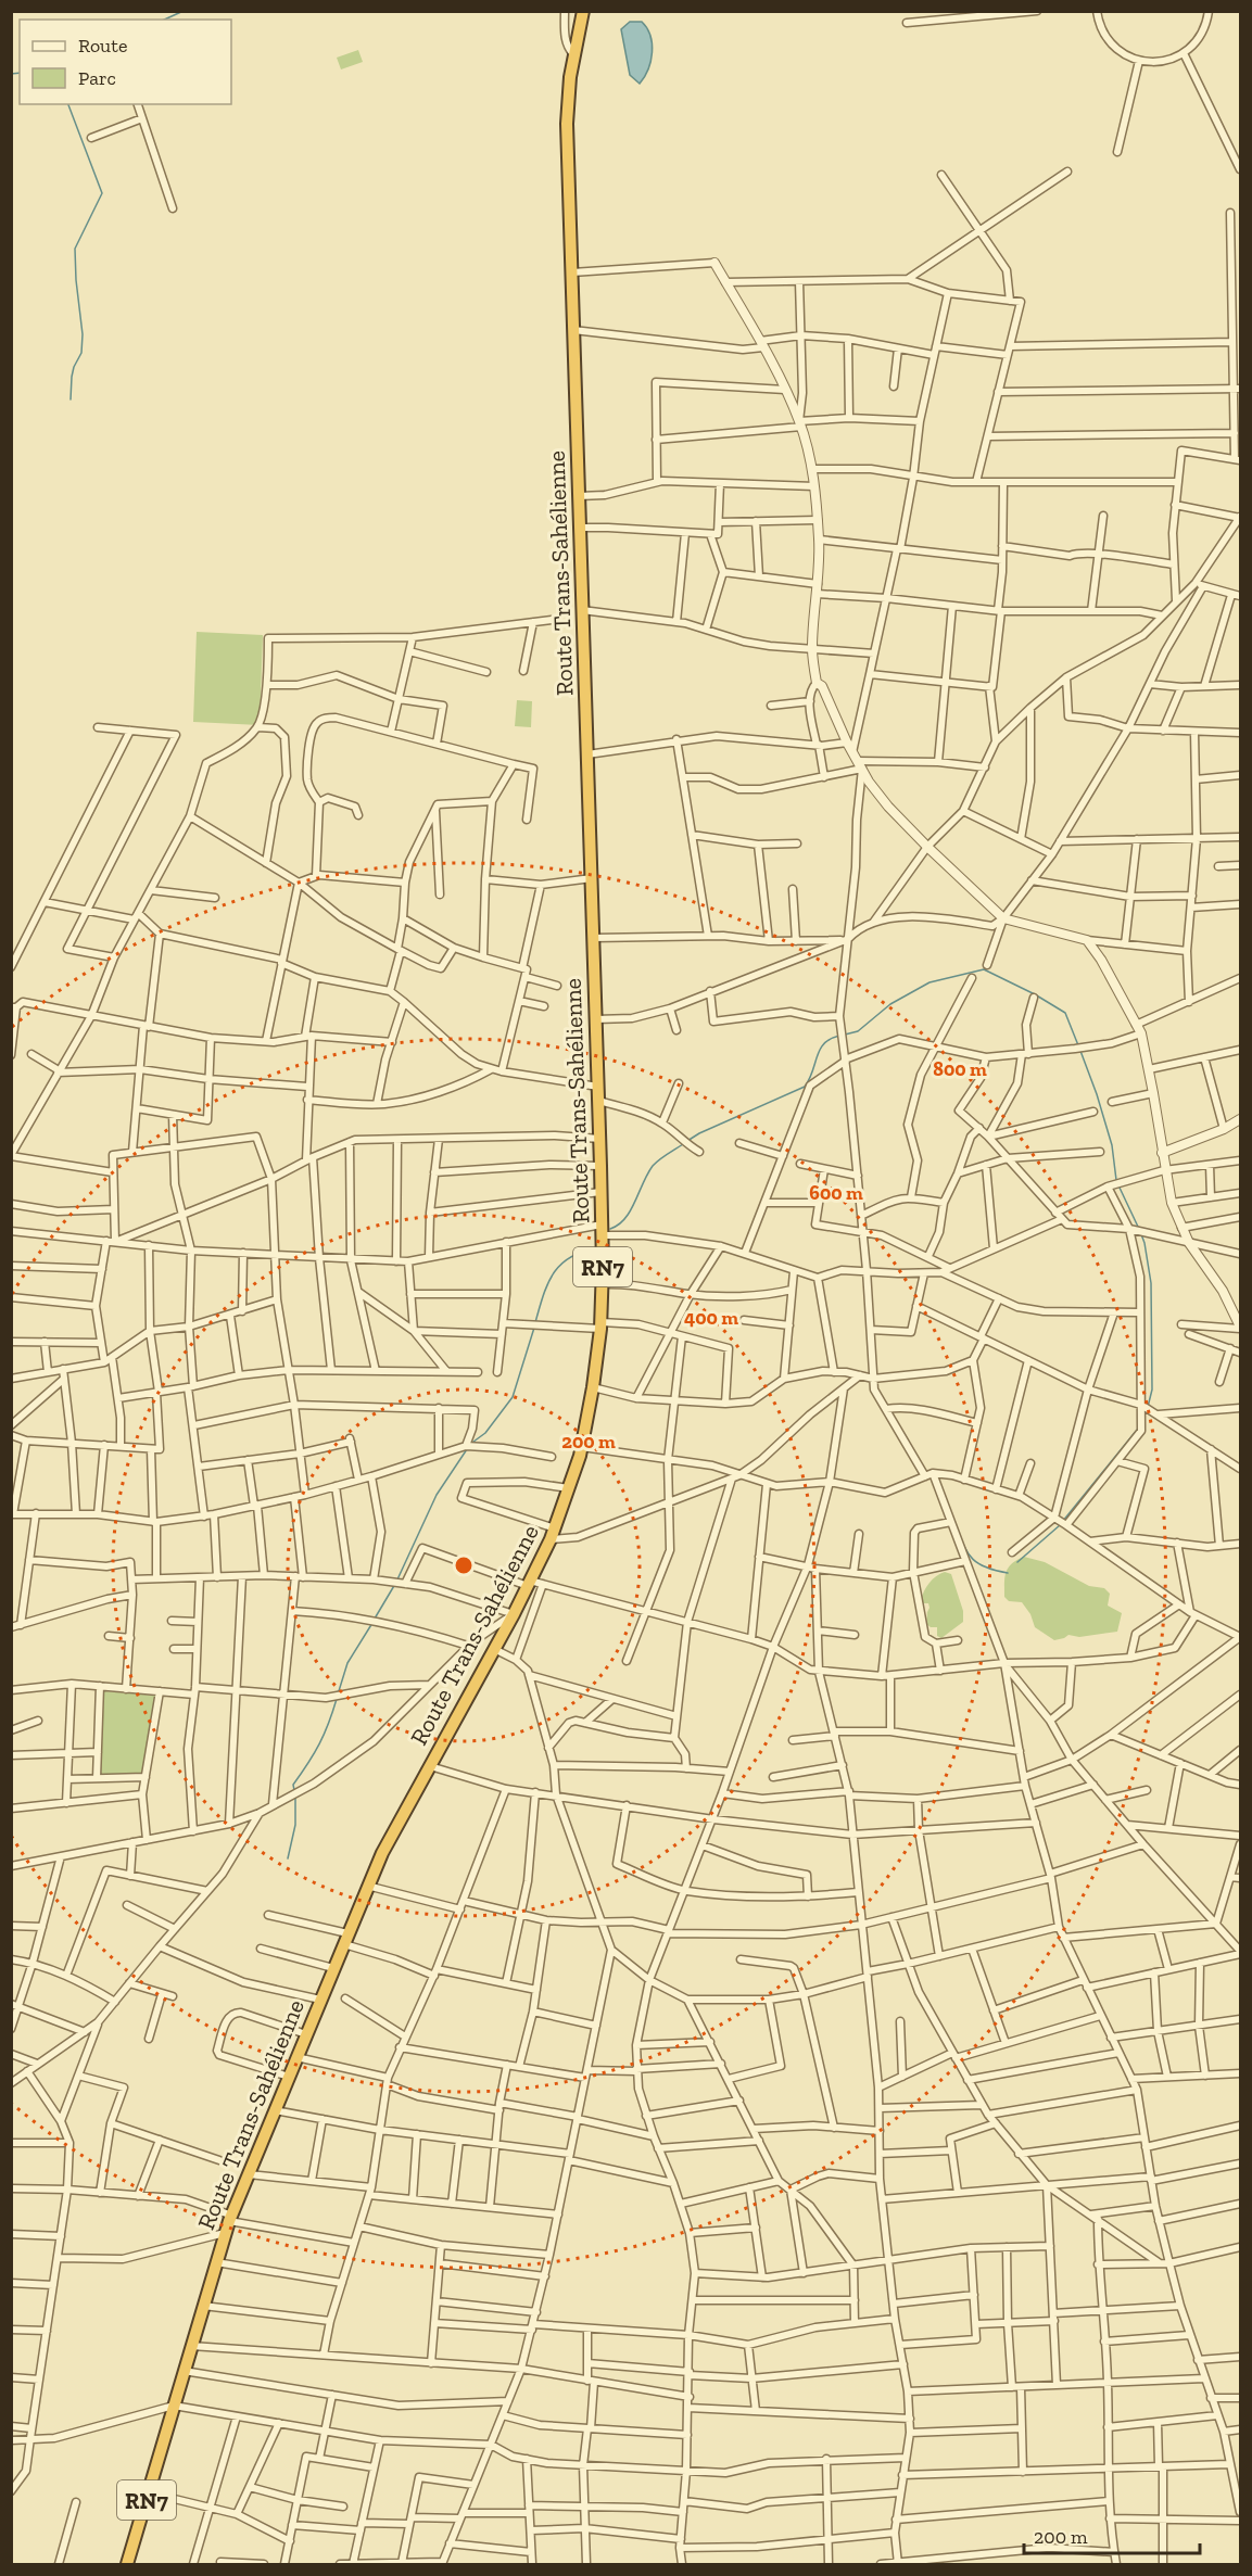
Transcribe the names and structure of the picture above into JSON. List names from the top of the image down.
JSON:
{
  "streets": {
    "highway": ["Route Trans-Sahélienne", "RN7"]
  },
  "legend": ["Route", "Parc"],
  "scale_bar": "200 m",
  "rings": [
    "800 m",
    "600 m",
    "400 m",
    "200 m"
  ]
}
